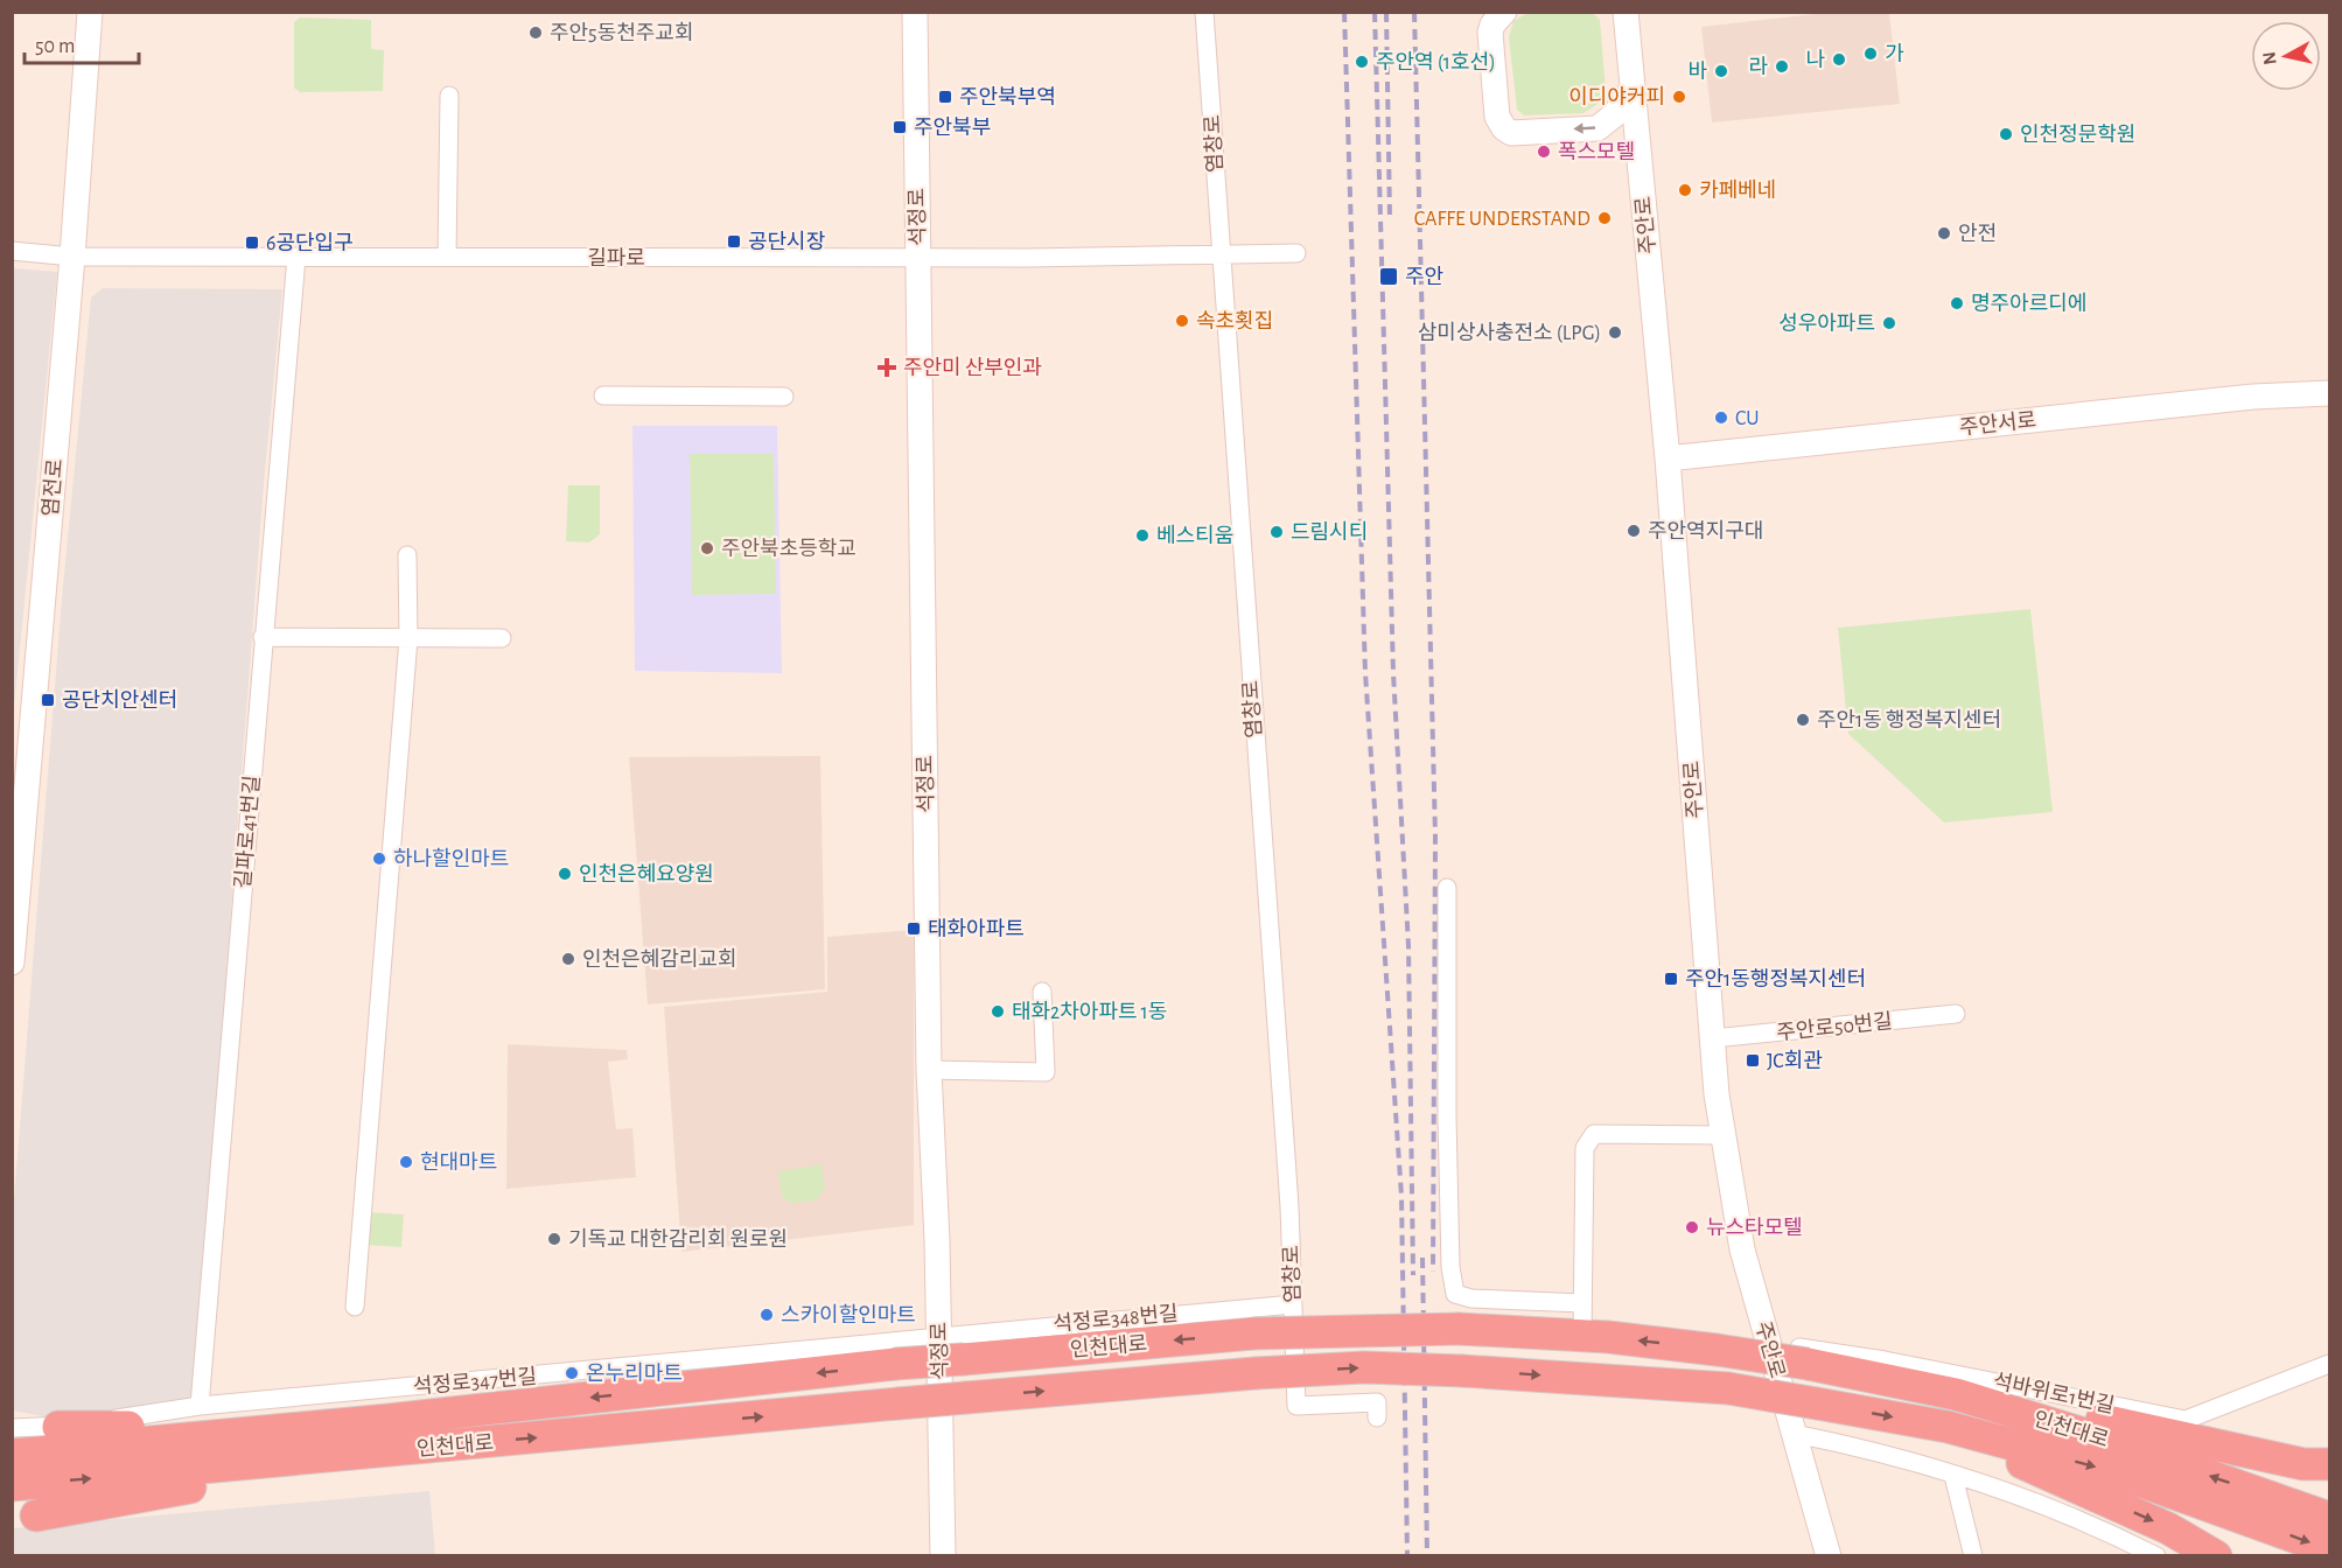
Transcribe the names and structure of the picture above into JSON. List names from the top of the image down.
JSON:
{
  "streets": {
    "highway": ["인천대로"],
    "main road": [
      "석정로",
      "주안로",
      "주안서로",
      "염전로"
    ],
    "street": [
      "염창로",
      "길파로",
      "길파로41번길",
      "주안로50번길",
      "석정로348번길",
      "석정로347번길",
      "석바위로1번길"
    ]
  },
  "crossings": [
    ["염창로", "길파로"],
    ["염창로", "석정로348번길"],
    ["석정로", "길파로"],
    ["석정로", "석정로348번길"],
    ["석정로", "석정로347번길"],
    ["주안로", "주안서로"],
    ["주안로", "주안로50번길"],
    ["주안로", "석바위로1번길"],
    ["길파로", "염전로"],
    ["길파로", "길파로41번길"],
    ["길파로41번길", "석정로347번길"],
    ["석정로348번길", "석정로347번길"]
  ],
  "places": {
    "other": [
      "주안5동천주교회",
      "가",
      "나",
      "주안역 (1호선)",
      "라",
      "바",
      "이디야커피",
      "인천정문학원",
      "폭스모텔",
      "카페베네",
      "CAFFE UNDERSTAND",
      "안전",
      "명주아르디에",
      "속초횟집",
      "성우아파트",
      "삼미상사충전소 (LPG)",
      "CU",
      "주안역지구대",
      "드림시티",
      "베스티움",
      "주안북초등학교",
      "주안1동 행정복지센터",
      "하나할인마트",
      "인천은혜요양원",
      "인천은혜감리교회",
      "태화2차아파트 1동",
      "현대마트",
      "뉴스타모텔",
      "기독교 대한감리회 원로원",
      "스카이할인마트",
      "온누리마트"
    ],
    "transit": [
      "주안북부역",
      "주안북부",
      "공단시장",
      "6공단입구",
      "주안",
      "공단치안센터",
      "태화아파트",
      "주안1동행정복지센터",
      "JC회관"
    ],
    "health": ["주안미 산부인과"]
  },
  "scale_bar": "50 m",
  "north": "left"
}
